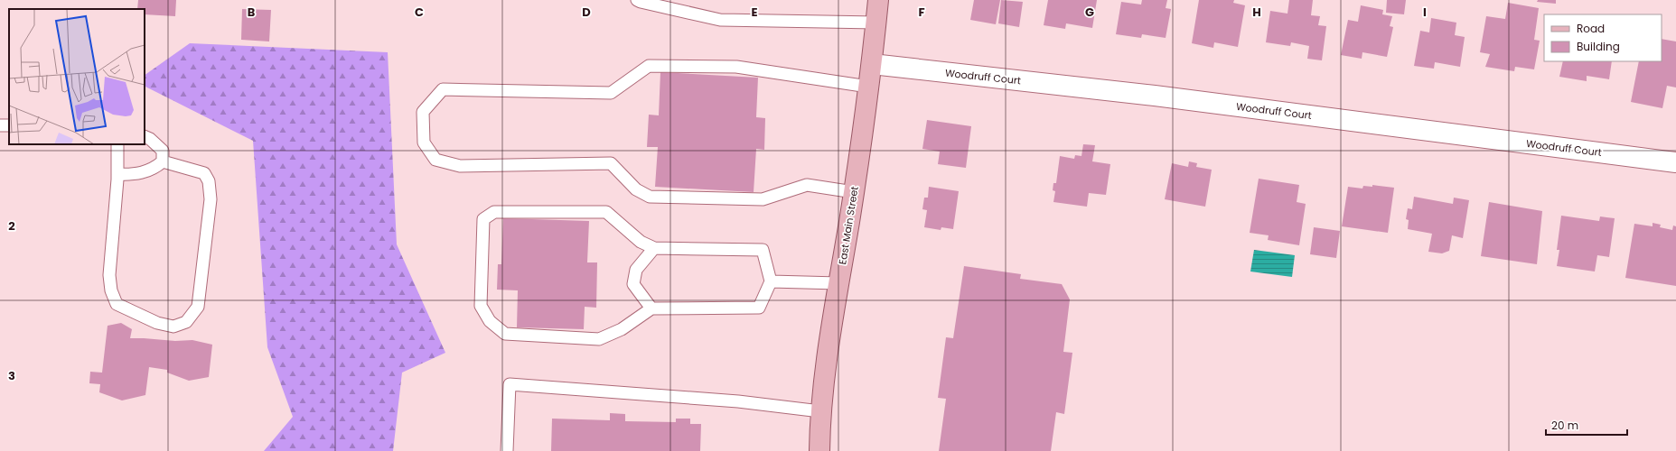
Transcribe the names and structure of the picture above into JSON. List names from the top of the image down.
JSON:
{
  "streets": {
    "main road": ["East Main Street"],
    "street": ["Woodruff Court"]
  },
  "crossings": [
    ["Woodruff Court", "East Main Street"]
  ],
  "legend": ["Road", "Building"],
  "scale_bar": "20 m",
  "grid": {
    "columns": [
      "B",
      "C",
      "D",
      "E",
      "F",
      "G",
      "H",
      "I"
    ],
    "rows": ["2", "3"]
  }
}
